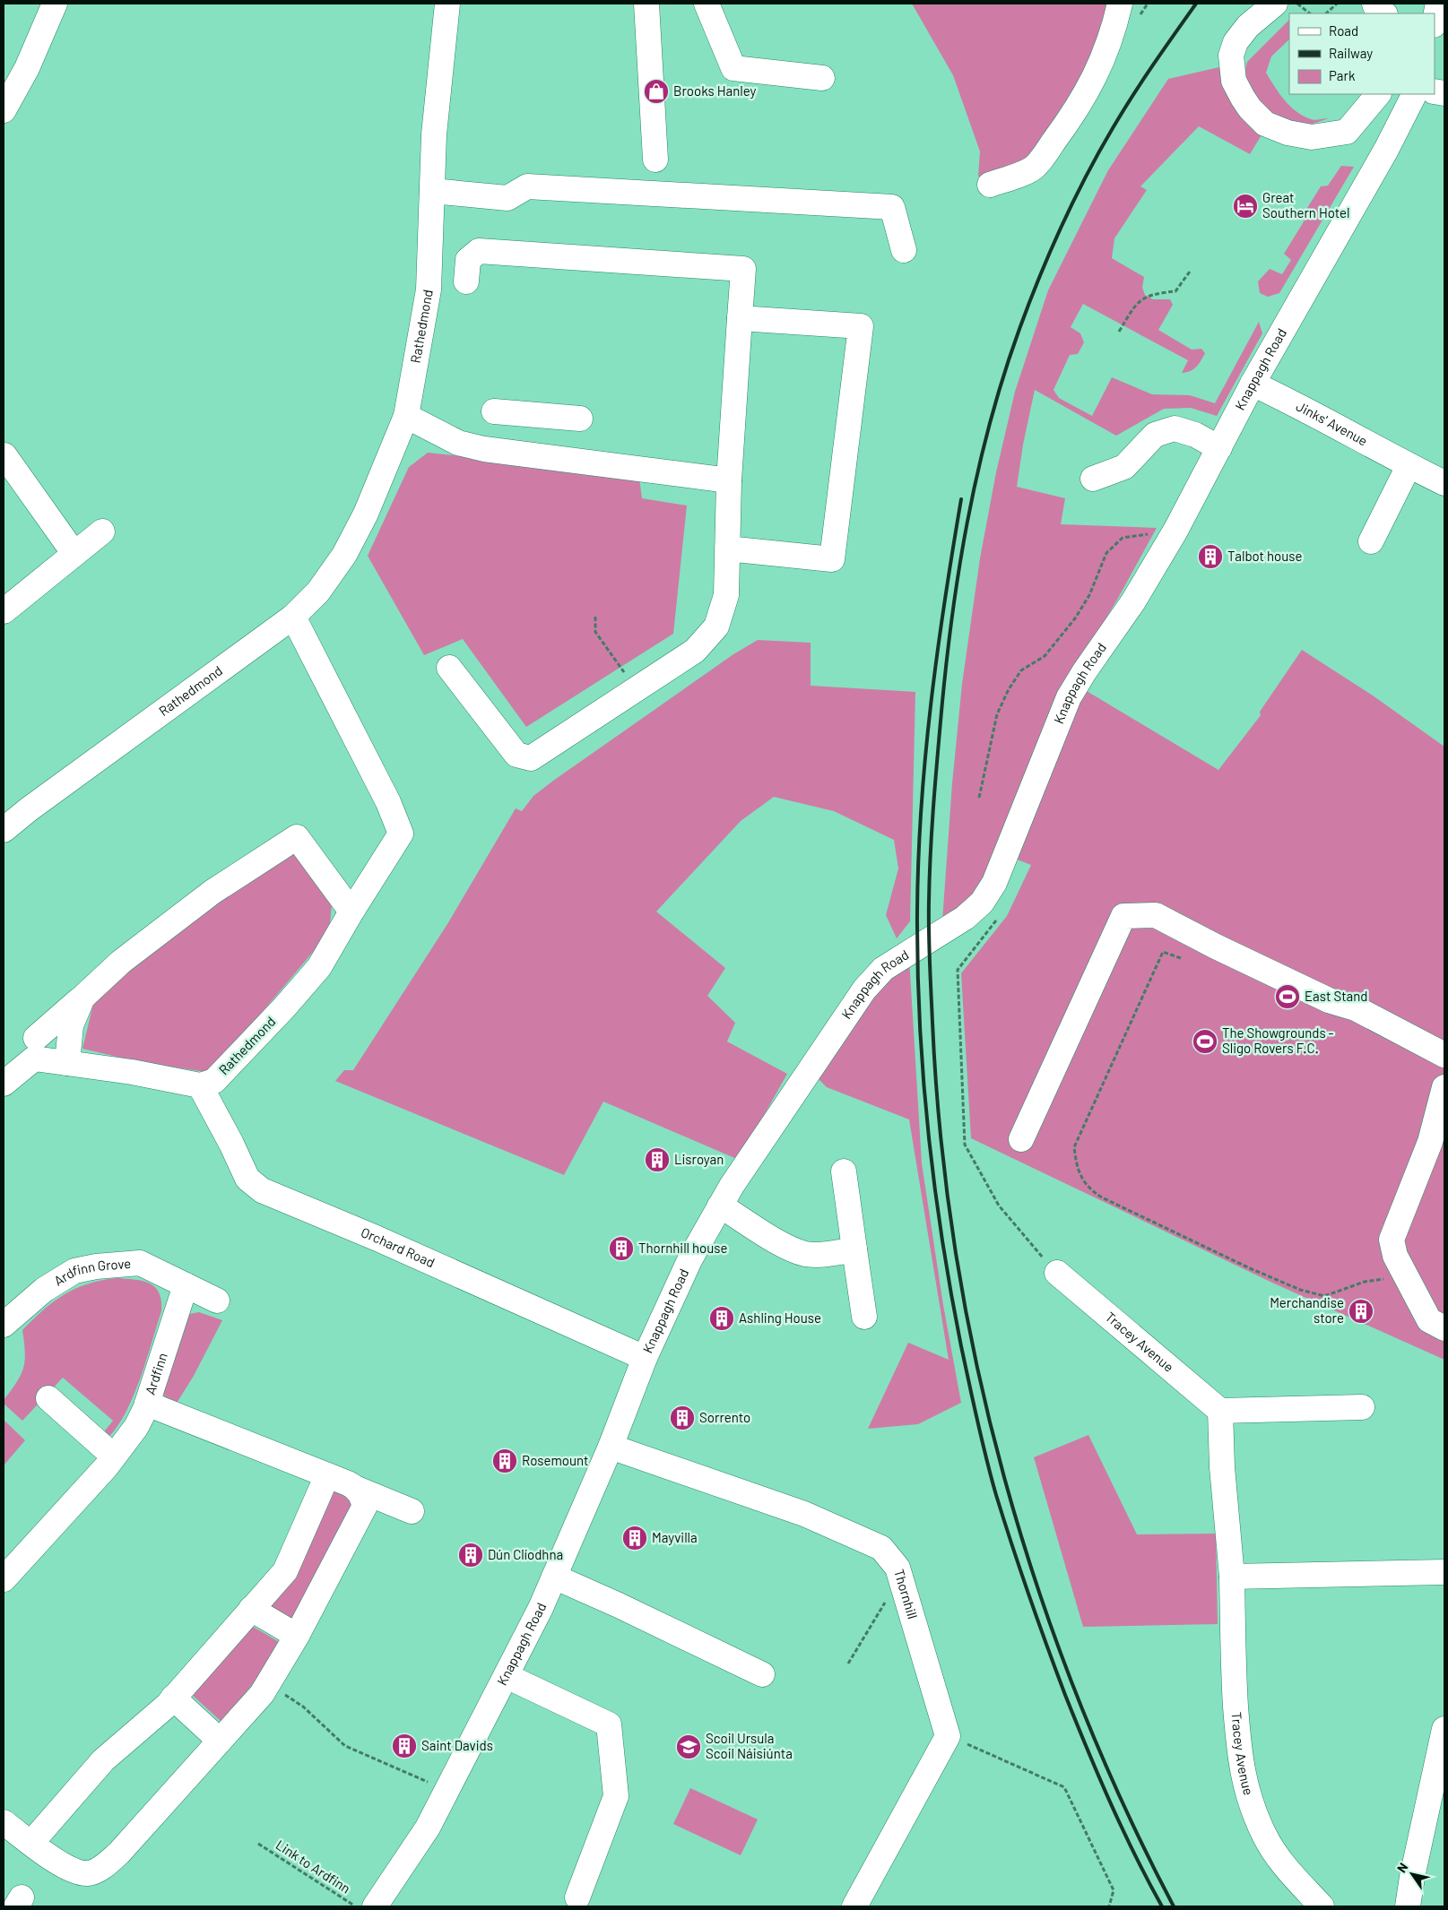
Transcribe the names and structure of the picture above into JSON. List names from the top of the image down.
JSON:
{
  "streets": {
    "street": [
      "Rathedmond",
      "Knappagh Road",
      "Jinks' Avenue",
      "Orchard Road",
      "Ardfinn Grove",
      "Tracey Avenue",
      "Ardfinn",
      "Thornhill"
    ],
    "path": ["Link to Ardfinn"]
  },
  "crossings": [
    ["Rathedmond", "Orchard Road"],
    ["Knappagh Road", "Jinks' Avenue"],
    ["Knappagh Road", "Orchard Road"],
    ["Knappagh Road", "Thornhill"],
    ["Ardfinn Grove", "Ardfinn"]
  ],
  "places": {
    "shop": ["Brooks Hanley"],
    "hotel": ["Great Southern Hotel"],
    "building": [
      "Talbot house",
      "Lisroyan",
      "Thornhill house",
      "Merchandise store",
      "Ashling House",
      "Sorrento",
      "Rosemount",
      "Mayvilla",
      "Dún Clíodhna",
      "Saint Davids"
    ],
    "sports": ["East Stand", "The Showgrounds - Sligo Rovers F.C."],
    "school or university": ["Scoil Ursula Scoil Náisiúnta"]
  },
  "legend": ["Road", "Railway", "Park"],
  "north": "top left"
}
